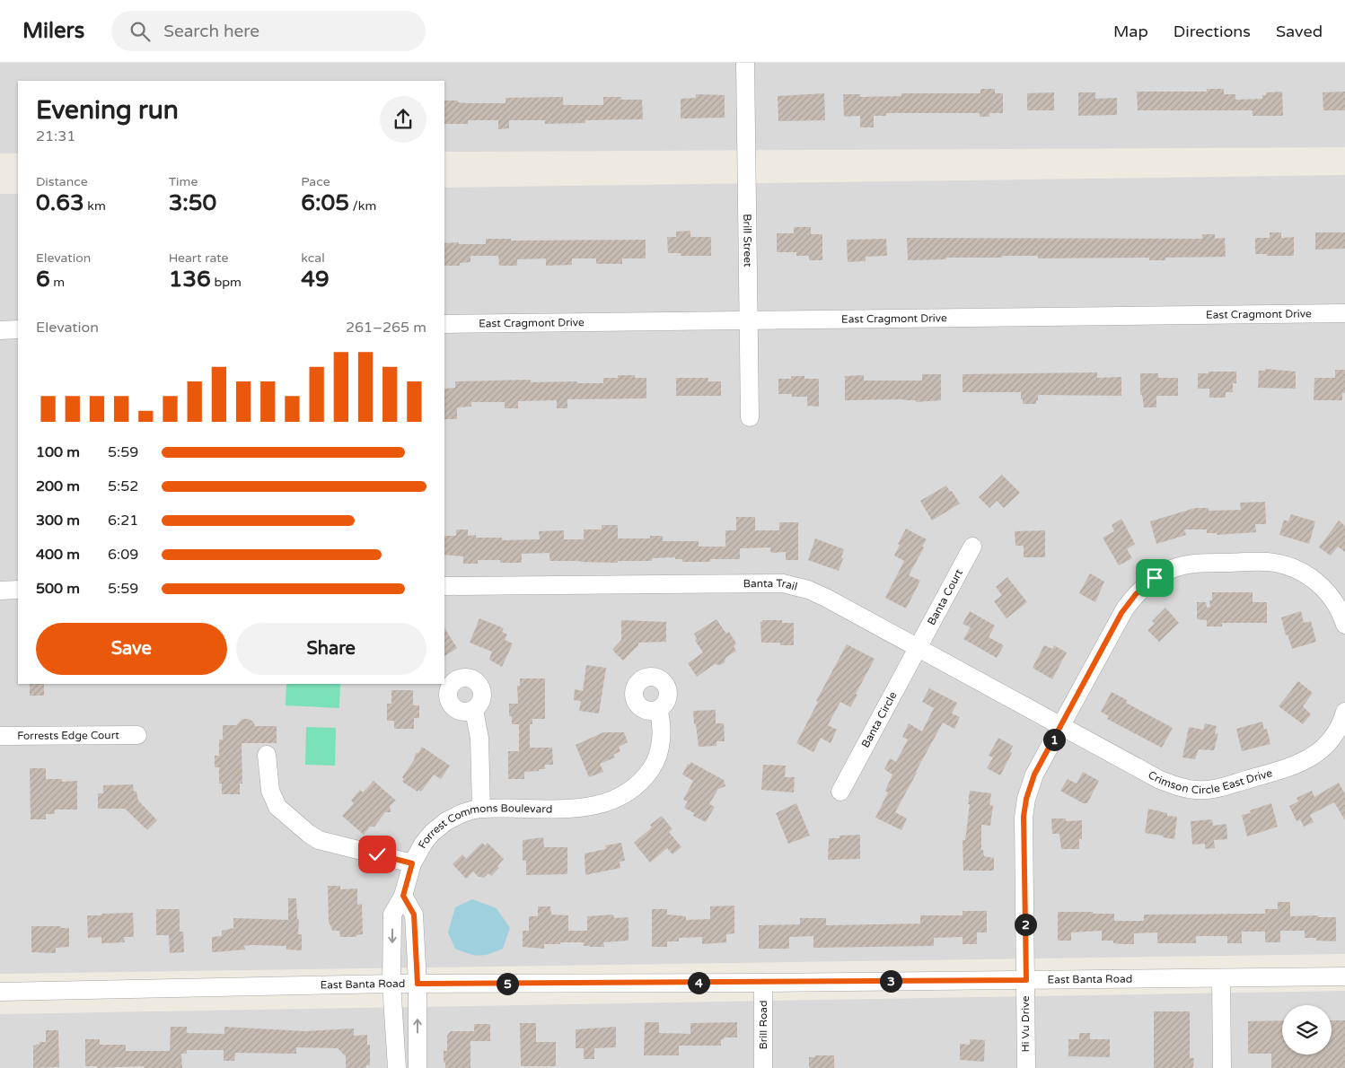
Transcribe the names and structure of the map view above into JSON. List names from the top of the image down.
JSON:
{
  "streets": {
    "street": [
      "Brill Street",
      "East Cragmont Drive",
      "Banta Trail",
      "Banta Court",
      "Banta Circle",
      "Forrests Edge Court",
      "Crimson Circle East Drive",
      "Forrest Commons Boulevard",
      "East Banta Road",
      "Hi Vu Drive",
      "Brill Road"
    ]
  },
  "crossings": [
    ["Brill Street", "East Cragmont Drive"],
    ["Banta Trail", "Banta Court"],
    ["Banta Trail", "Banta Circle"],
    ["Banta Trail", "Crimson Circle East Drive"],
    ["Banta Trail", "Hi Vu Drive"],
    ["Banta Court", "Banta Circle"],
    ["Crimson Circle East Drive", "Hi Vu Drive"],
    ["Forrest Commons Boulevard", "East Banta Road"],
    ["East Banta Road", "Hi Vu Drive"],
    ["East Banta Road", "Brill Road"]
  ],
  "page": {
    "header": "Milers",
    "search": "Search here",
    "nav": ["Map", "Directions", "Saved"],
    "heading": ["Evening run", "21:31"],
    "stats": [
      ["Distance", "0.63 km"],
      ["Time", "3:50"],
      ["Pace", "6:05 /km"],
      ["Elevation", "6 m"],
      ["Heart rate", "136 bpm"],
      ["kcal", "49"]
    ],
    "chart": ["Elevation", "261–265 m"],
    "list": [
      {
        "name": "100 m",
        "note": "5:59"
      },
      {
        "name": "200 m",
        "note": "5:52"
      },
      {
        "name": "300 m",
        "note": "6:21"
      },
      {
        "name": "400 m",
        "note": "6:09"
      },
      {
        "name": "500 m",
        "note": "5:59"
      }
    ],
    "buttons": ["Save", "Share"],
    "pins": [
      "1",
      "2",
      "3",
      "4",
      "5"
    ]
  }
}
